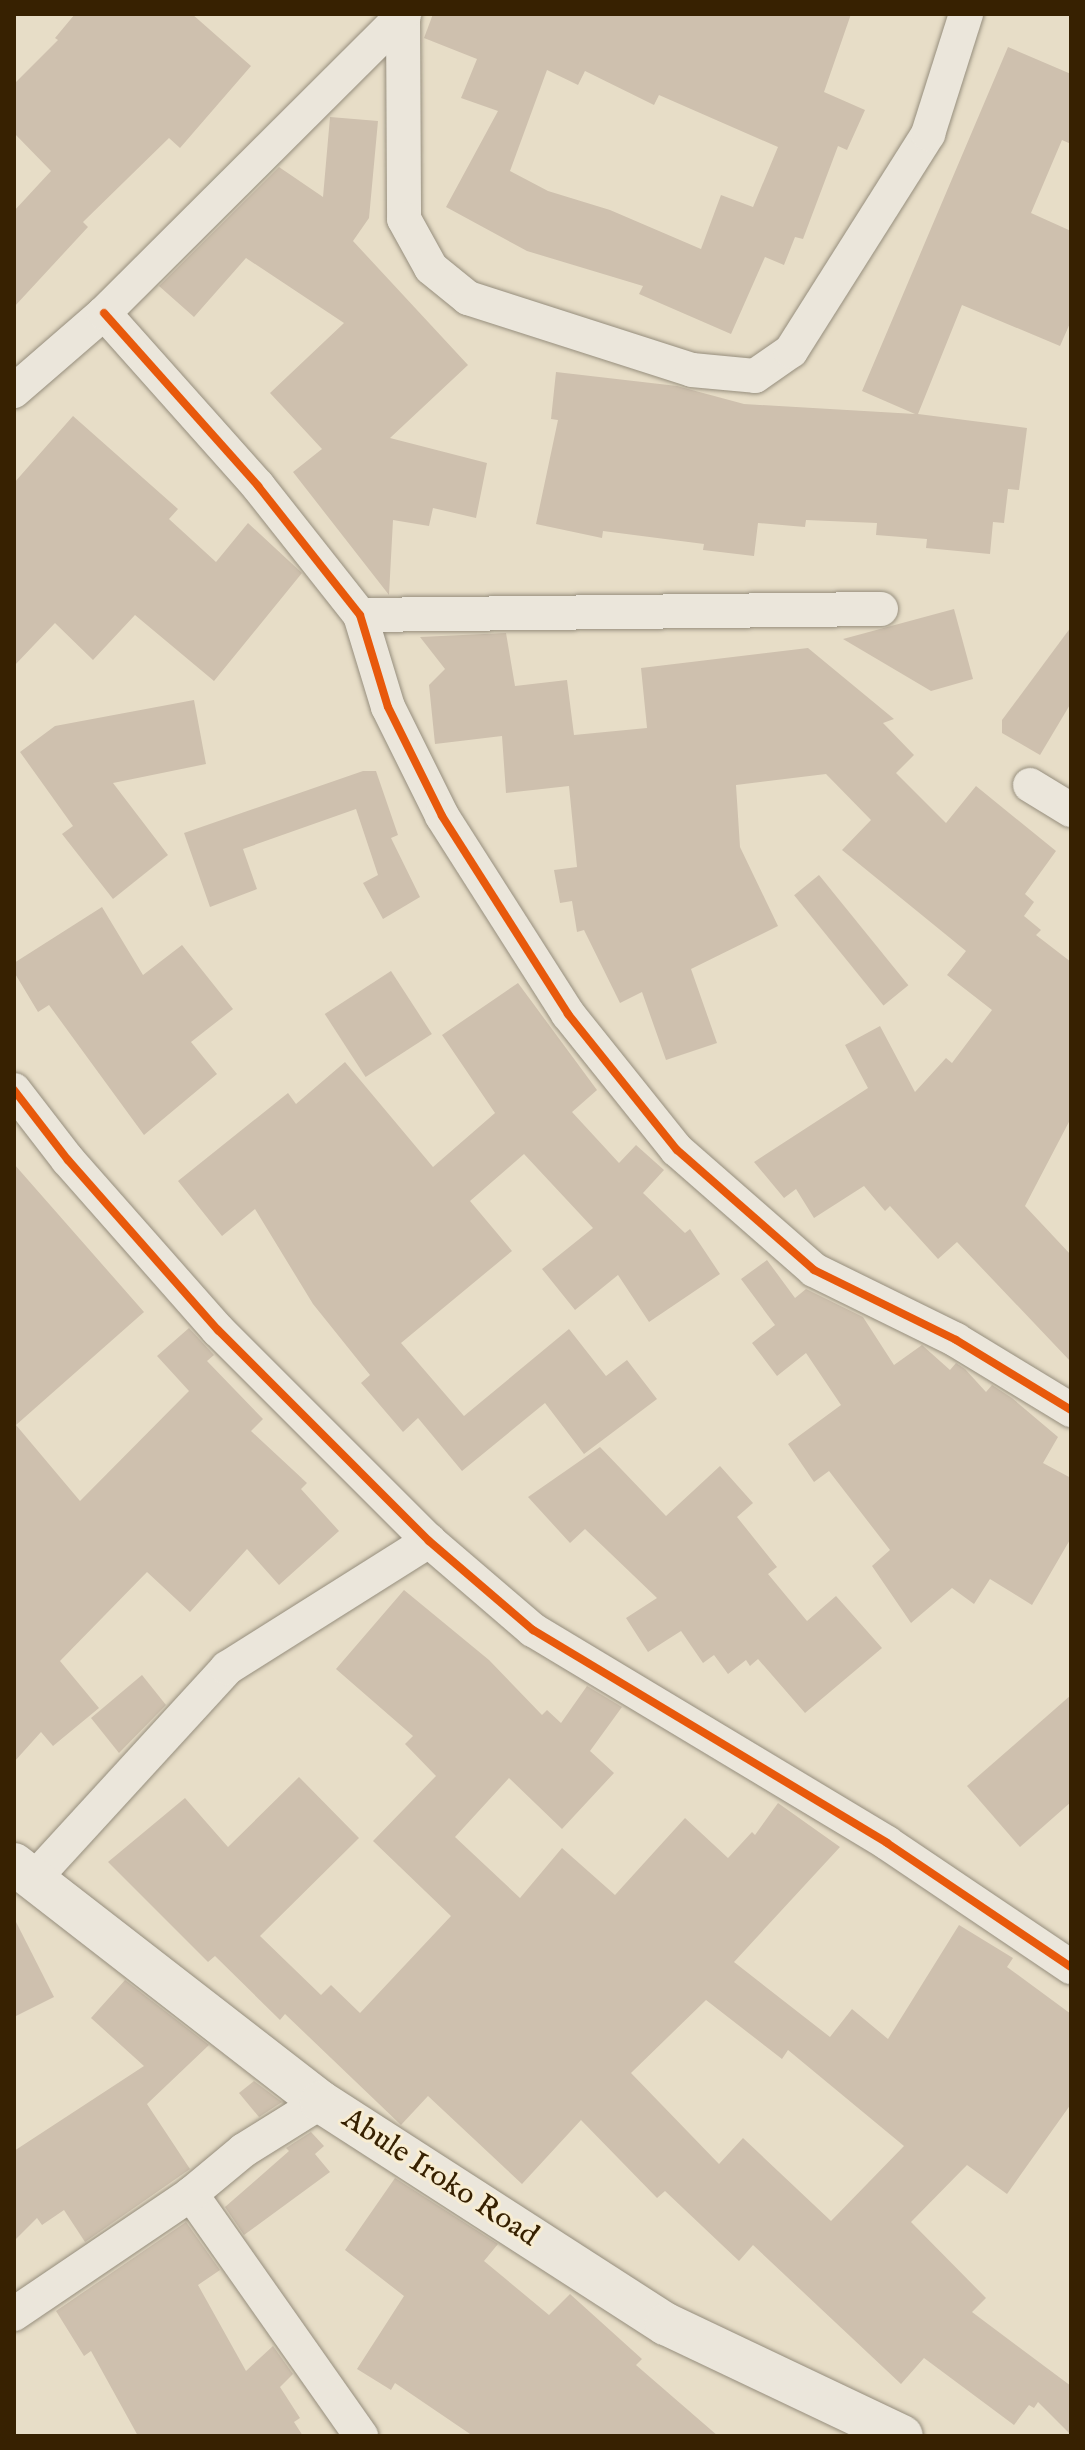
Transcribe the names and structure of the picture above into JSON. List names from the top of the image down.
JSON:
{
  "streets": {
    "street": ["Abule Iroko Road"]
  }
}
